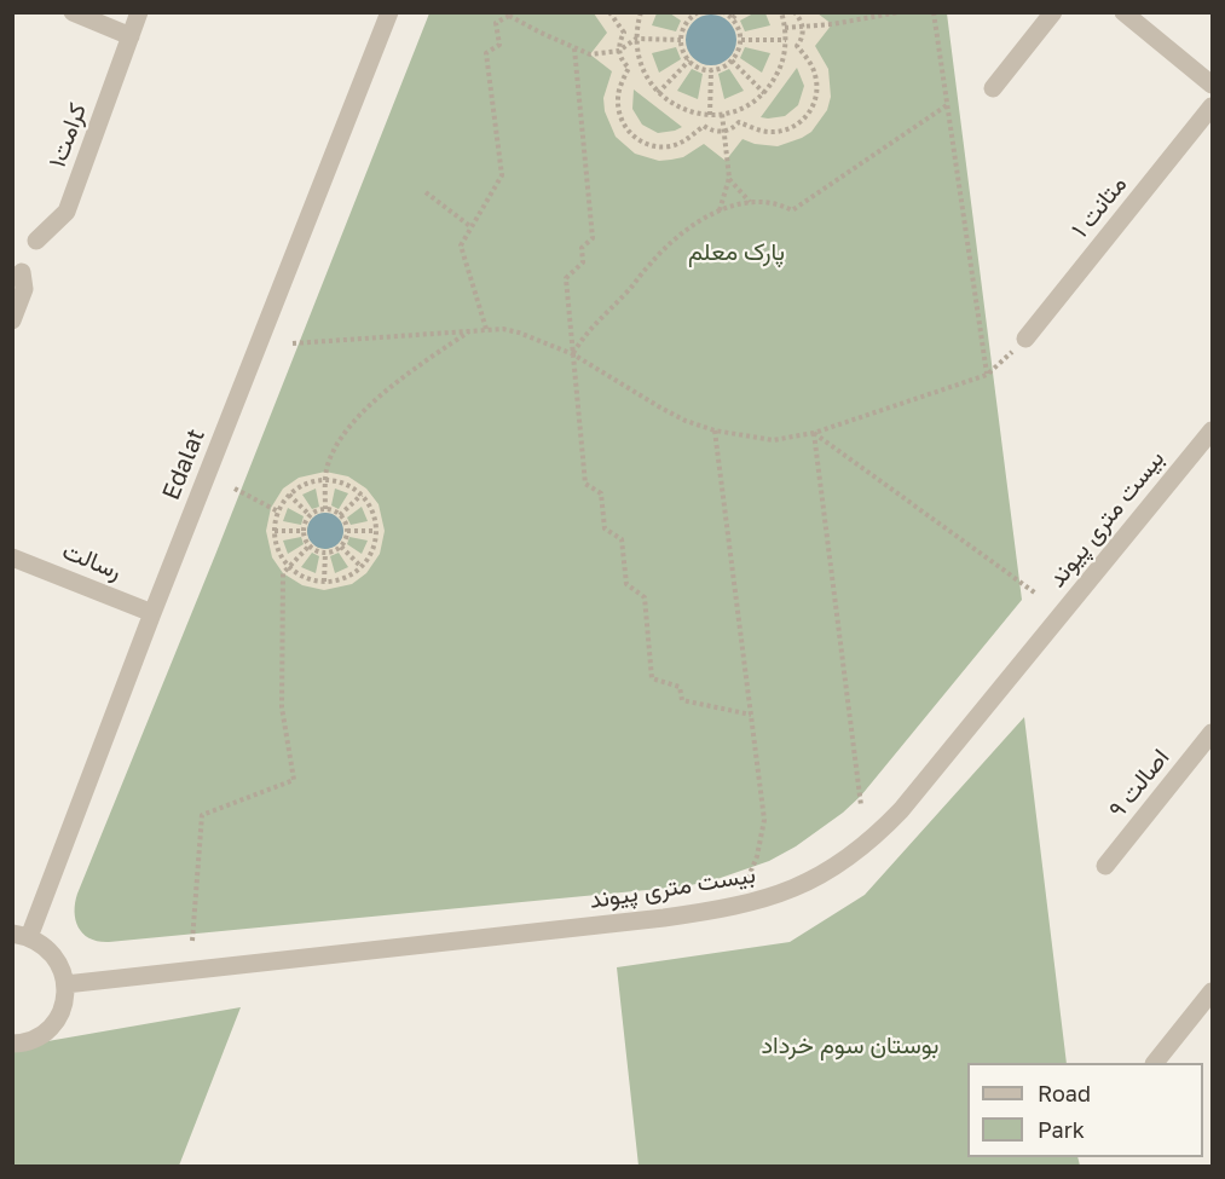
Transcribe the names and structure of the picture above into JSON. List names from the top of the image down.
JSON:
{
  "streets": {
    "street": [
      "کرامت۱",
      "متانت ۱",
      "Edalat",
      "بیست متری پیوند",
      "رسالت",
      "اصالت ۹"
    ]
  },
  "crossings": [
    ["Edalat", "رسالت"]
  ],
  "parks": ["پارک معلم", "بوستان سوم خرداد"],
  "legend": ["Road", "Park"]
}
